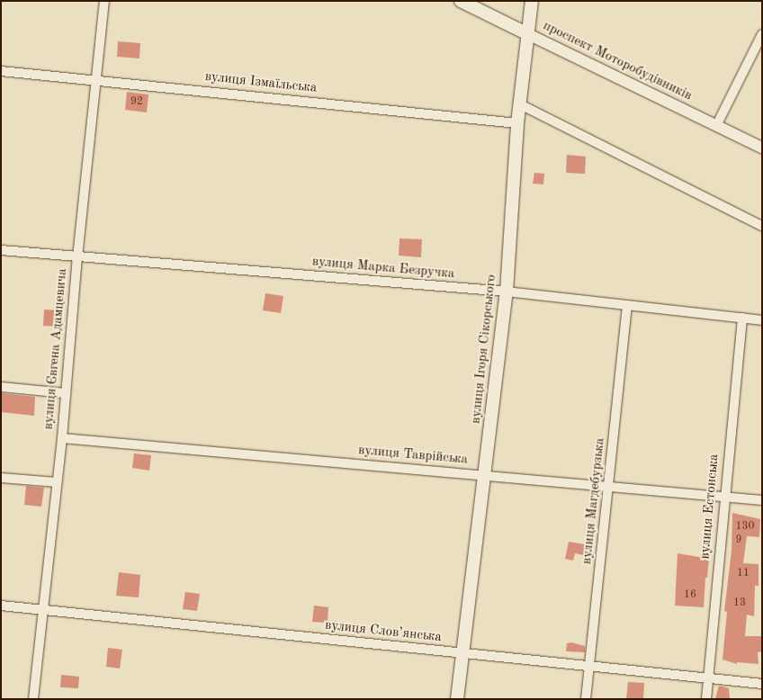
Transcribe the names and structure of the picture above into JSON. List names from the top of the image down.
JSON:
{
  "streets": {
    "main road": ["проспект Моторобудівників", "вулиця Ігоря Сікорського"],
    "street": [
      "вулиця Ізмаїльська",
      "вулиця Марка Безручка",
      "вулиця Євгена Адамцевича",
      "вулиця Таврійська",
      "вулиця Магдебурзька",
      "вулиця Естонська",
      "вулиця Слов’янська"
    ]
  },
  "crossings": [
    ["проспект Моторобудівників", "вулиця Ігоря Сікорського"],
    ["вулиця Ізмаїльська", "вулиця Євгена Адамцевича"],
    ["вулиця Ізмаїльська", "вулиця Ігоря Сікорського"],
    ["вулиця Марка Безручка", "вулиця Євгена Адамцевича"],
    ["вулиця Марка Безручка", "вулиця Ігоря Сікорського"],
    ["вулиця Марка Безручка", "вулиця Магдебурзька"],
    ["вулиця Марка Безручка", "вулиця Естонська"],
    ["вулиця Євгена Адамцевича", "вулиця Таврійська"],
    ["вулиця Євгена Адамцевича", "вулиця Слов’янська"],
    ["вулиця Ігоря Сікорського", "вулиця Таврійська"],
    ["вулиця Ігоря Сікорського", "вулиця Слов’янська"],
    ["вулиця Таврійська", "вулиця Магдебурзька"],
    ["вулиця Таврійська", "вулиця Естонська"],
    ["вулиця Магдебурзька", "вулиця Слов’янська"],
    ["вулиця Естонська", "вулиця Слов’янська"]
  ],
  "house_numbers": [
    "92",
    "130",
    "9",
    "11",
    "16",
    "13"
  ]
}
